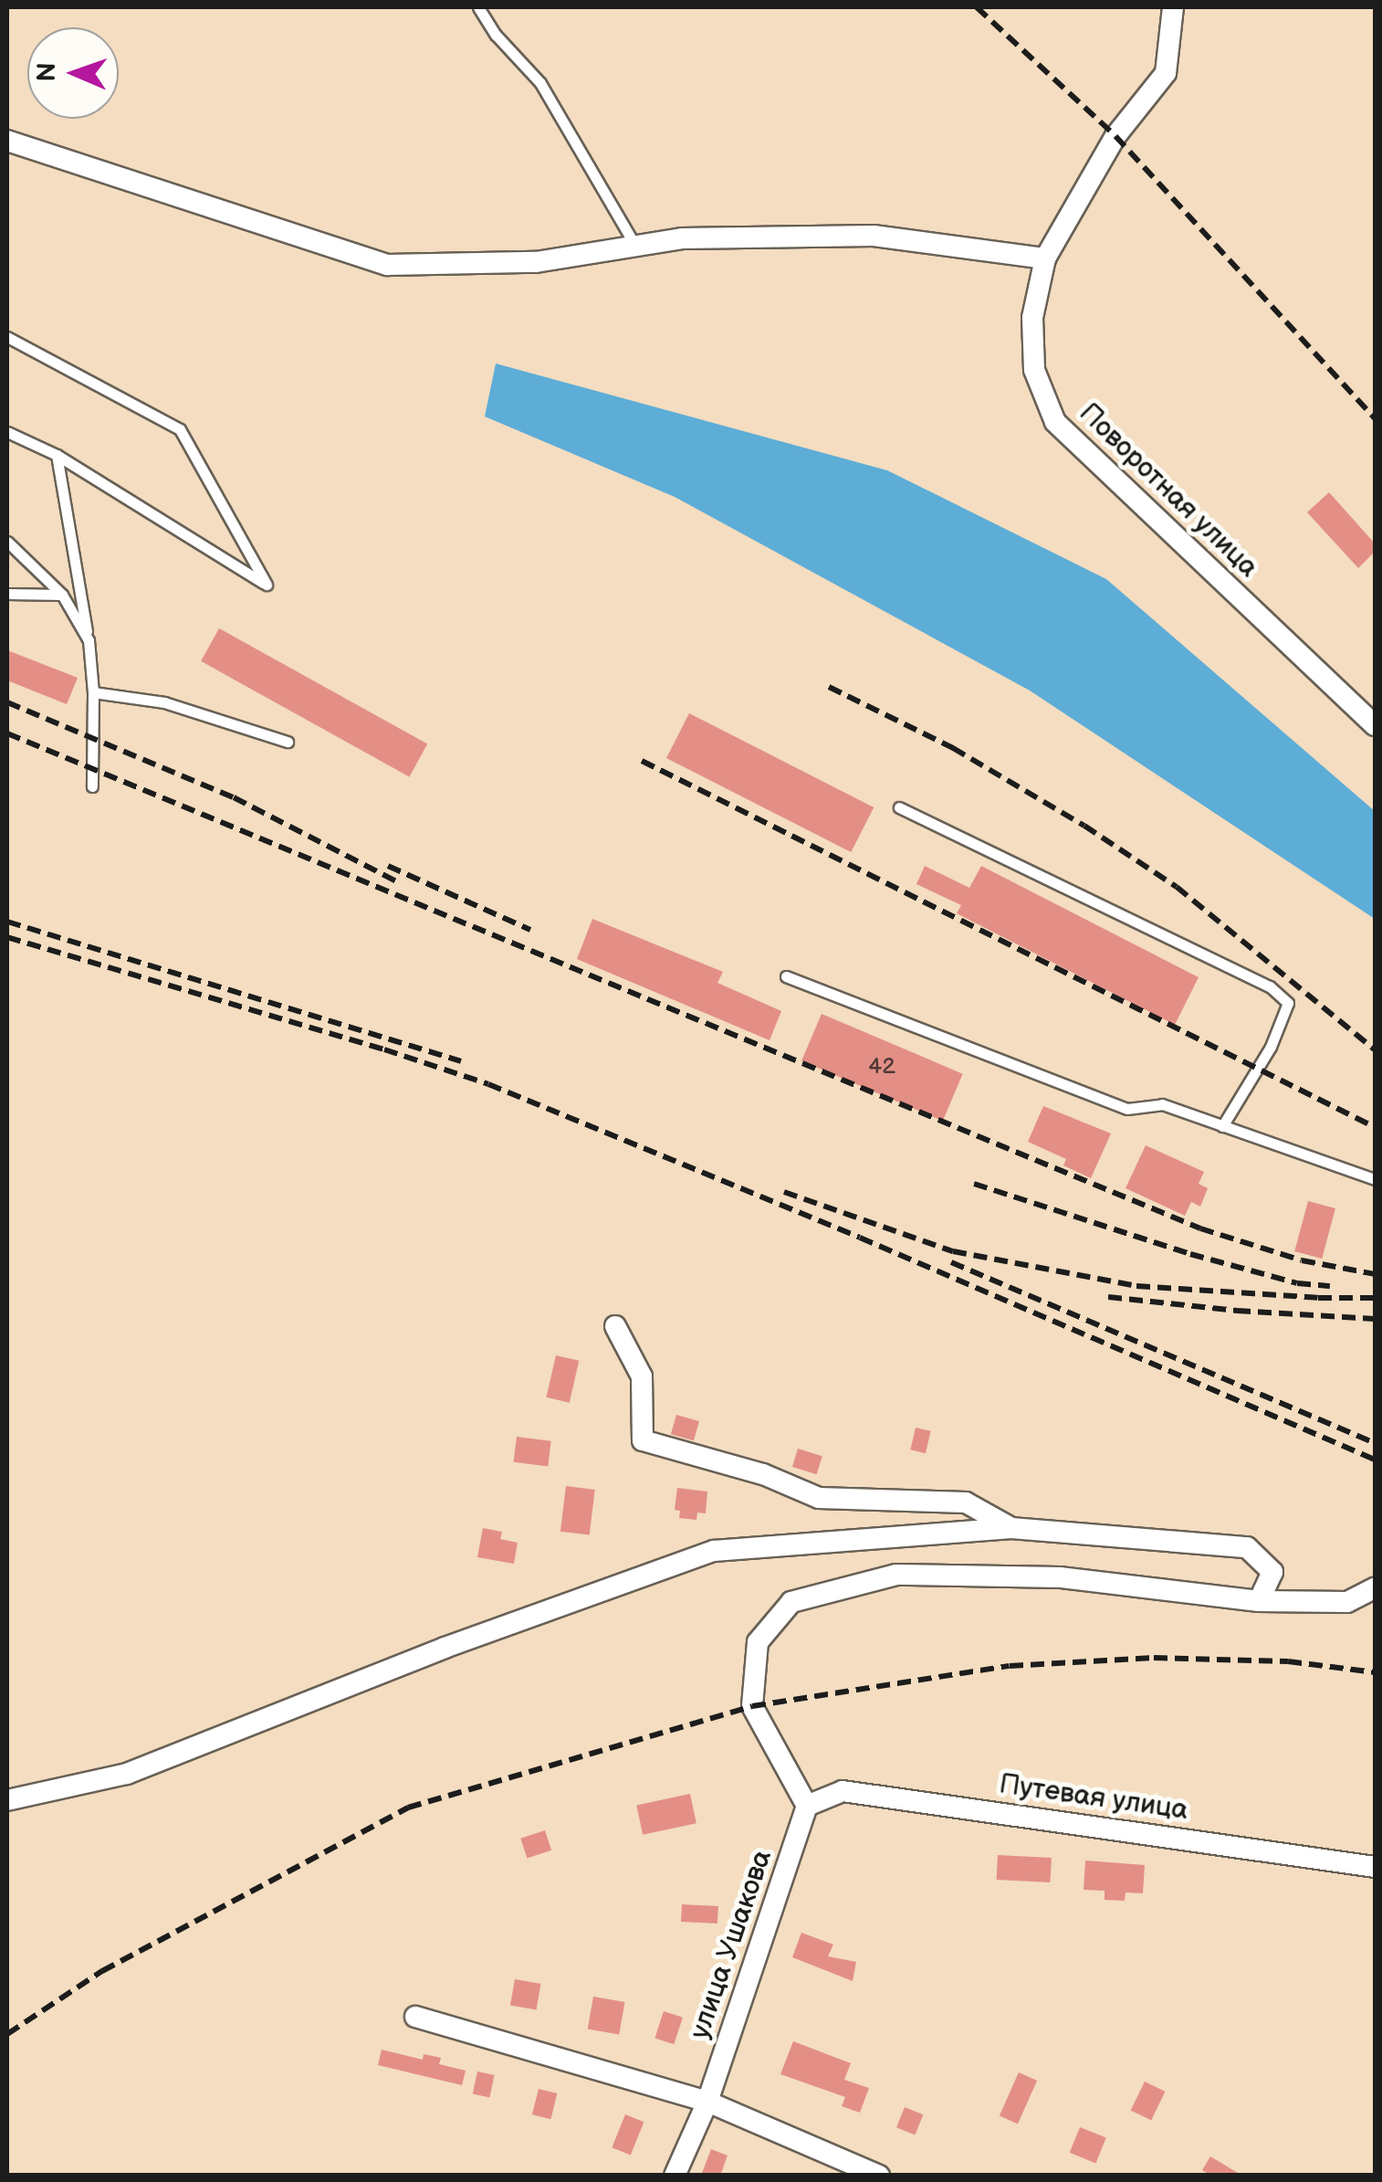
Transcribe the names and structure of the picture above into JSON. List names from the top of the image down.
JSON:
{
  "streets": {
    "street": ["Поворотная улица", "Путевая улица", "улица Ушакова"]
  },
  "crossings": [
    ["Путевая улица", "улица Ушакова"]
  ],
  "house_numbers": ["42"],
  "north": "left"
}
